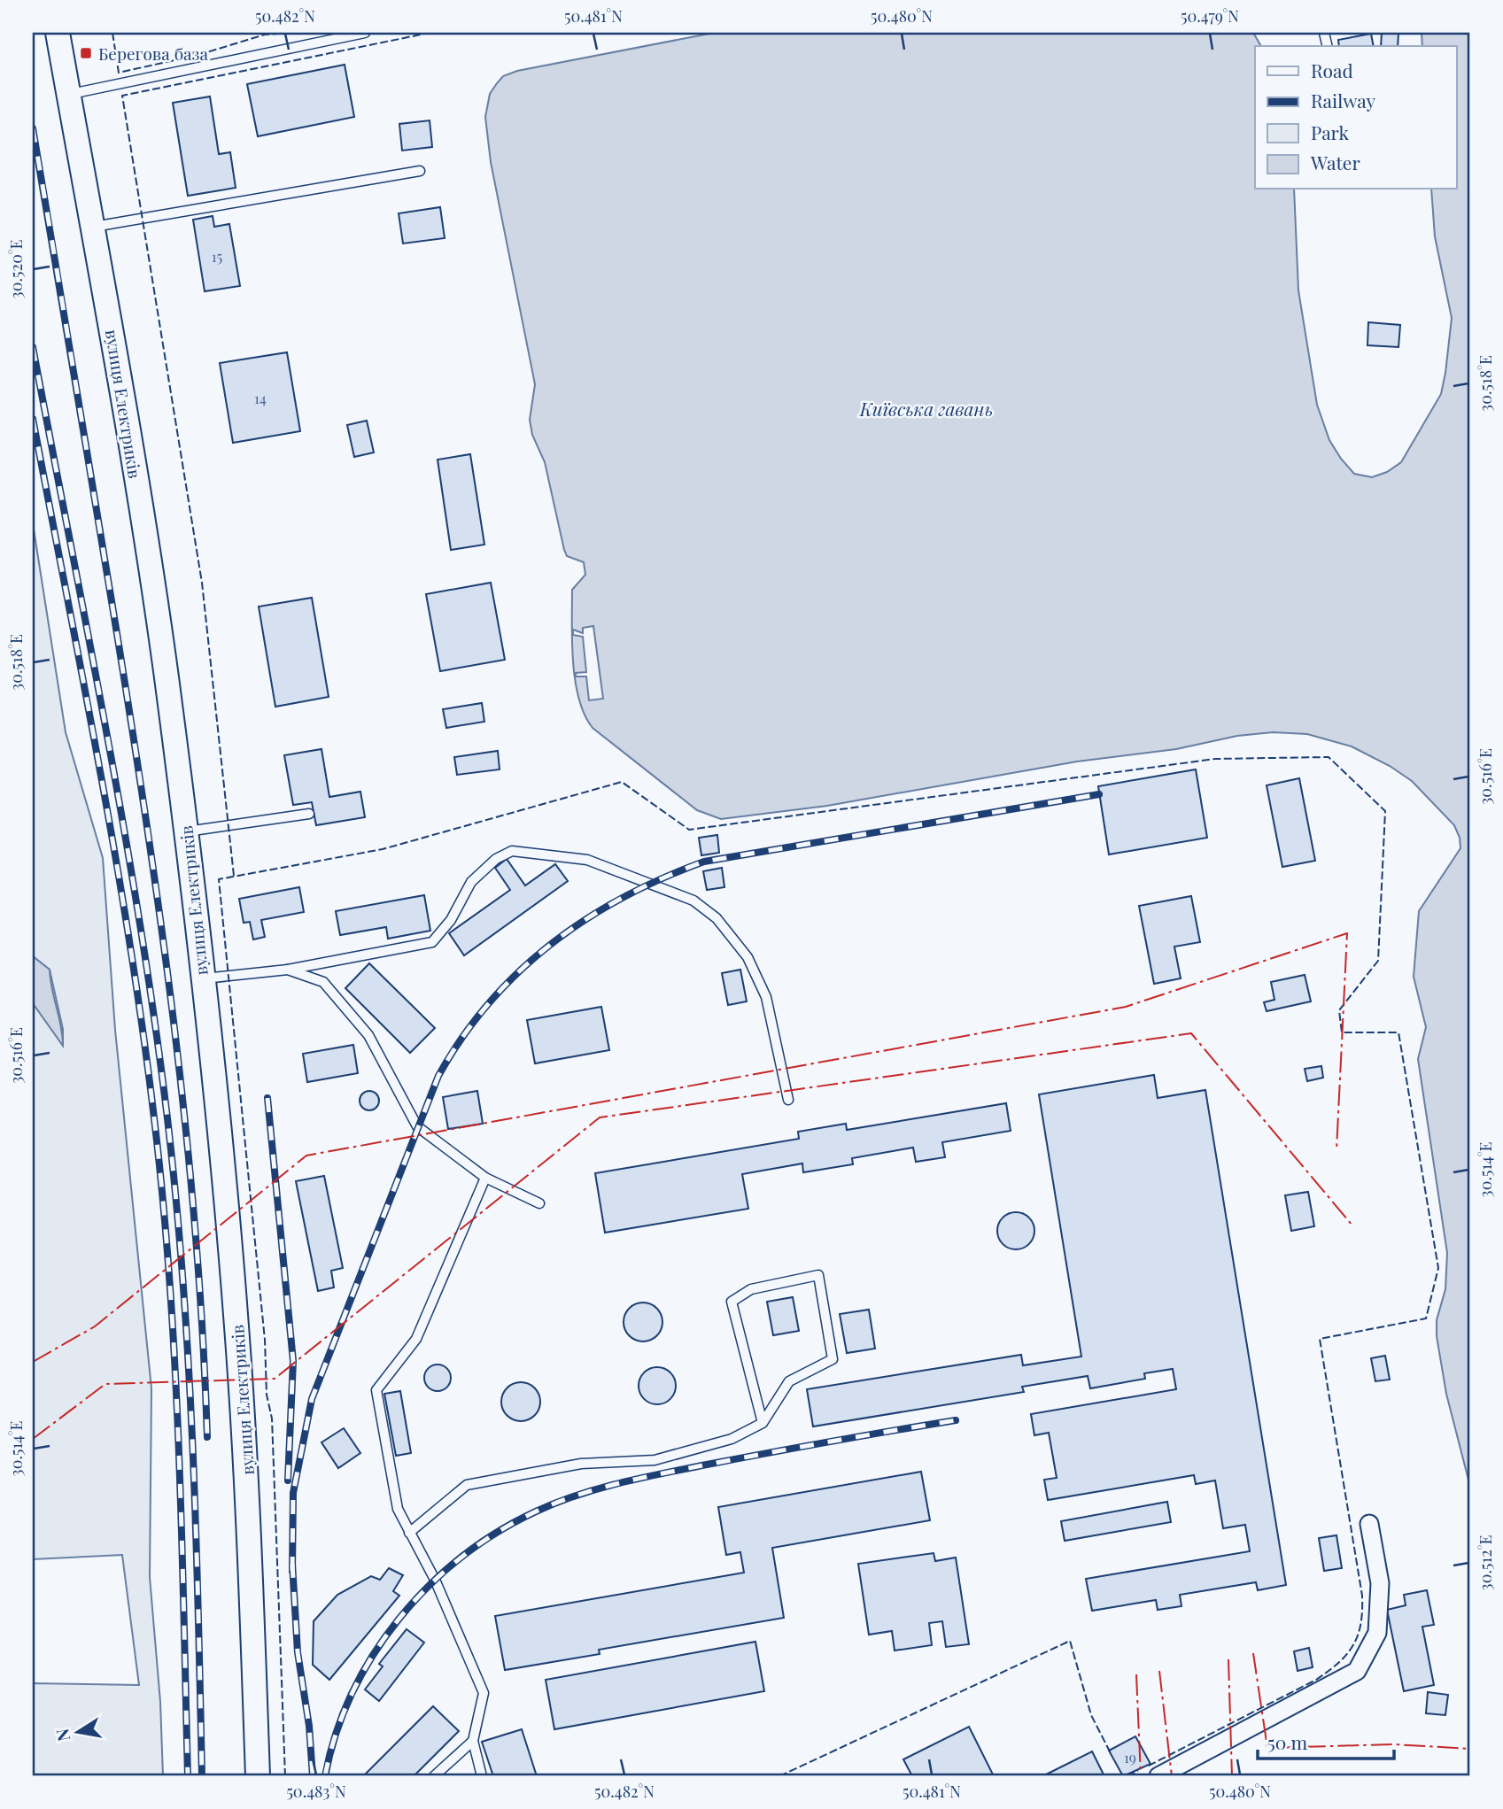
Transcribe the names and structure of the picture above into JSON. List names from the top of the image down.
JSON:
{
  "streets": {
    "street": ["вулиця Електриків"]
  },
  "water": ["Київська гавань"],
  "places": {
    "transit": ["Берегова база"]
  },
  "house_numbers": ["15", "14", "19"],
  "legend": [
    "Road",
    "Railway",
    "Park",
    "Water"
  ],
  "scale_bar": "50 m",
  "north": "left",
  "coordinates": [
    "50.482°N",
    "50.481°N",
    "50.480°N",
    "50.479°N",
    "30.520°E",
    "30.518°E",
    "30.516°E",
    "30.514°E",
    "30.512°E",
    "50.483°N"
  ]
}
